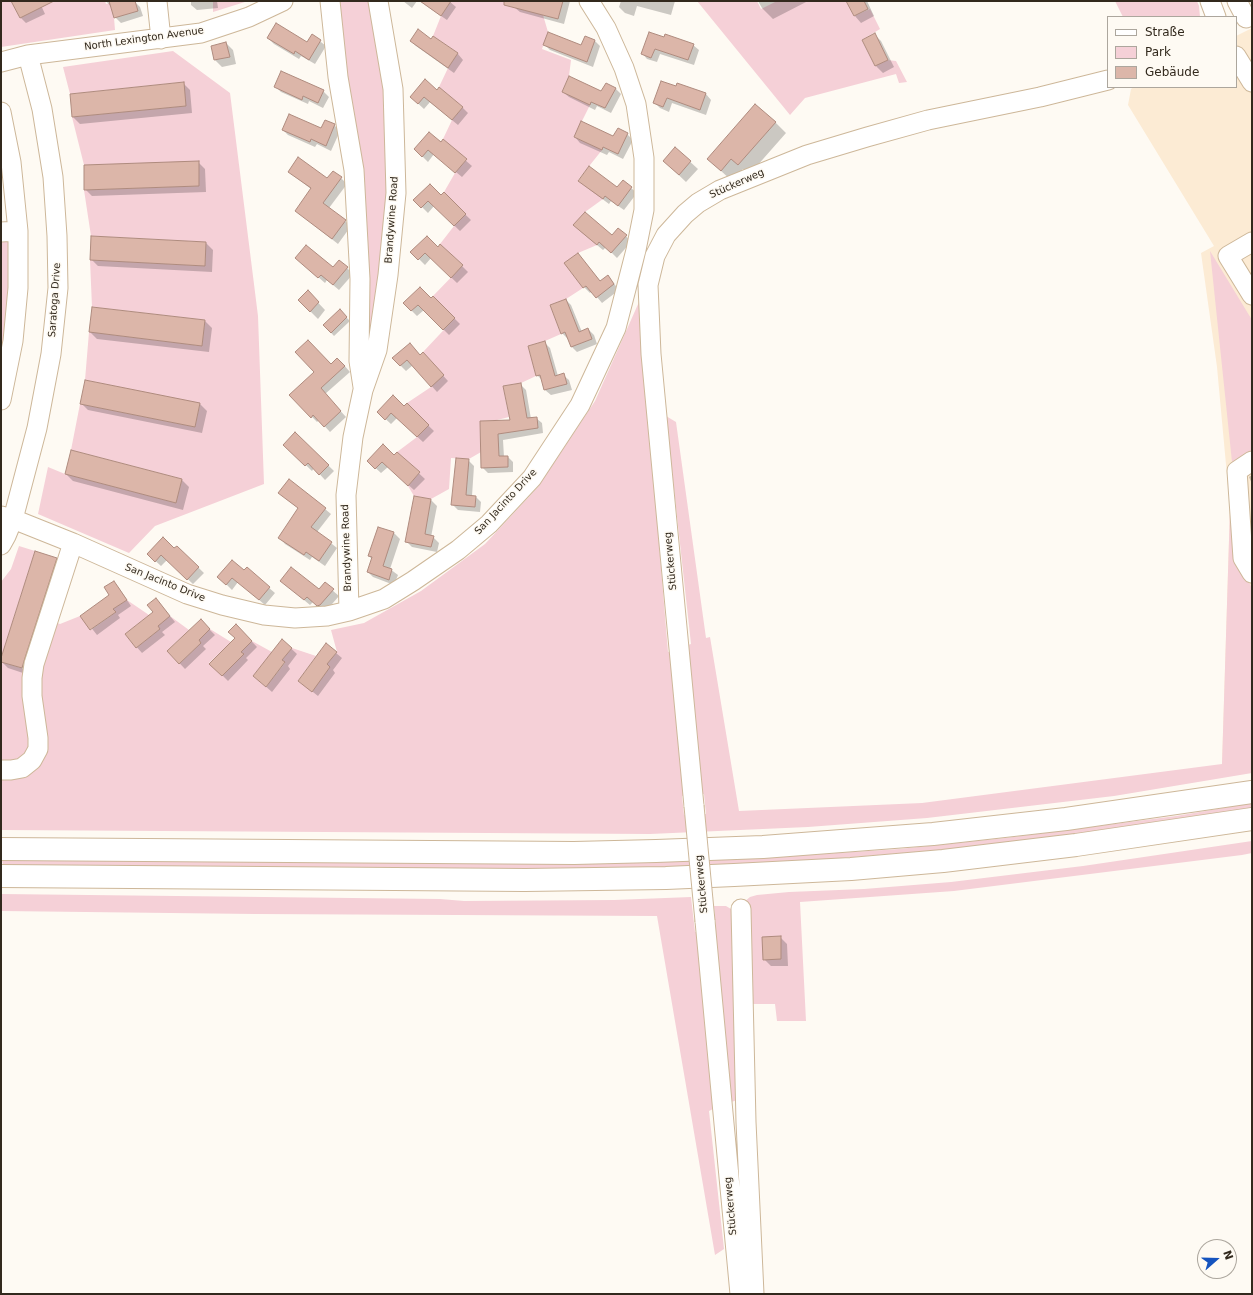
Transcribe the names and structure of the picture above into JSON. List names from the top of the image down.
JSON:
{
  "streets": {
    "street": [
      "North Lexington Avenue",
      "Stückerweg",
      "Brandywine Road",
      "Saratoga Drive",
      "San Jacinto Drive"
    ]
  },
  "crossings": [
    ["North Lexington Avenue", "Saratoga Drive"],
    ["Brandywine Road", "San Jacinto Drive"],
    ["Saratoga Drive", "San Jacinto Drive"]
  ],
  "legend": ["Straße", "Park", "Gebäude"],
  "north": "right"
}
